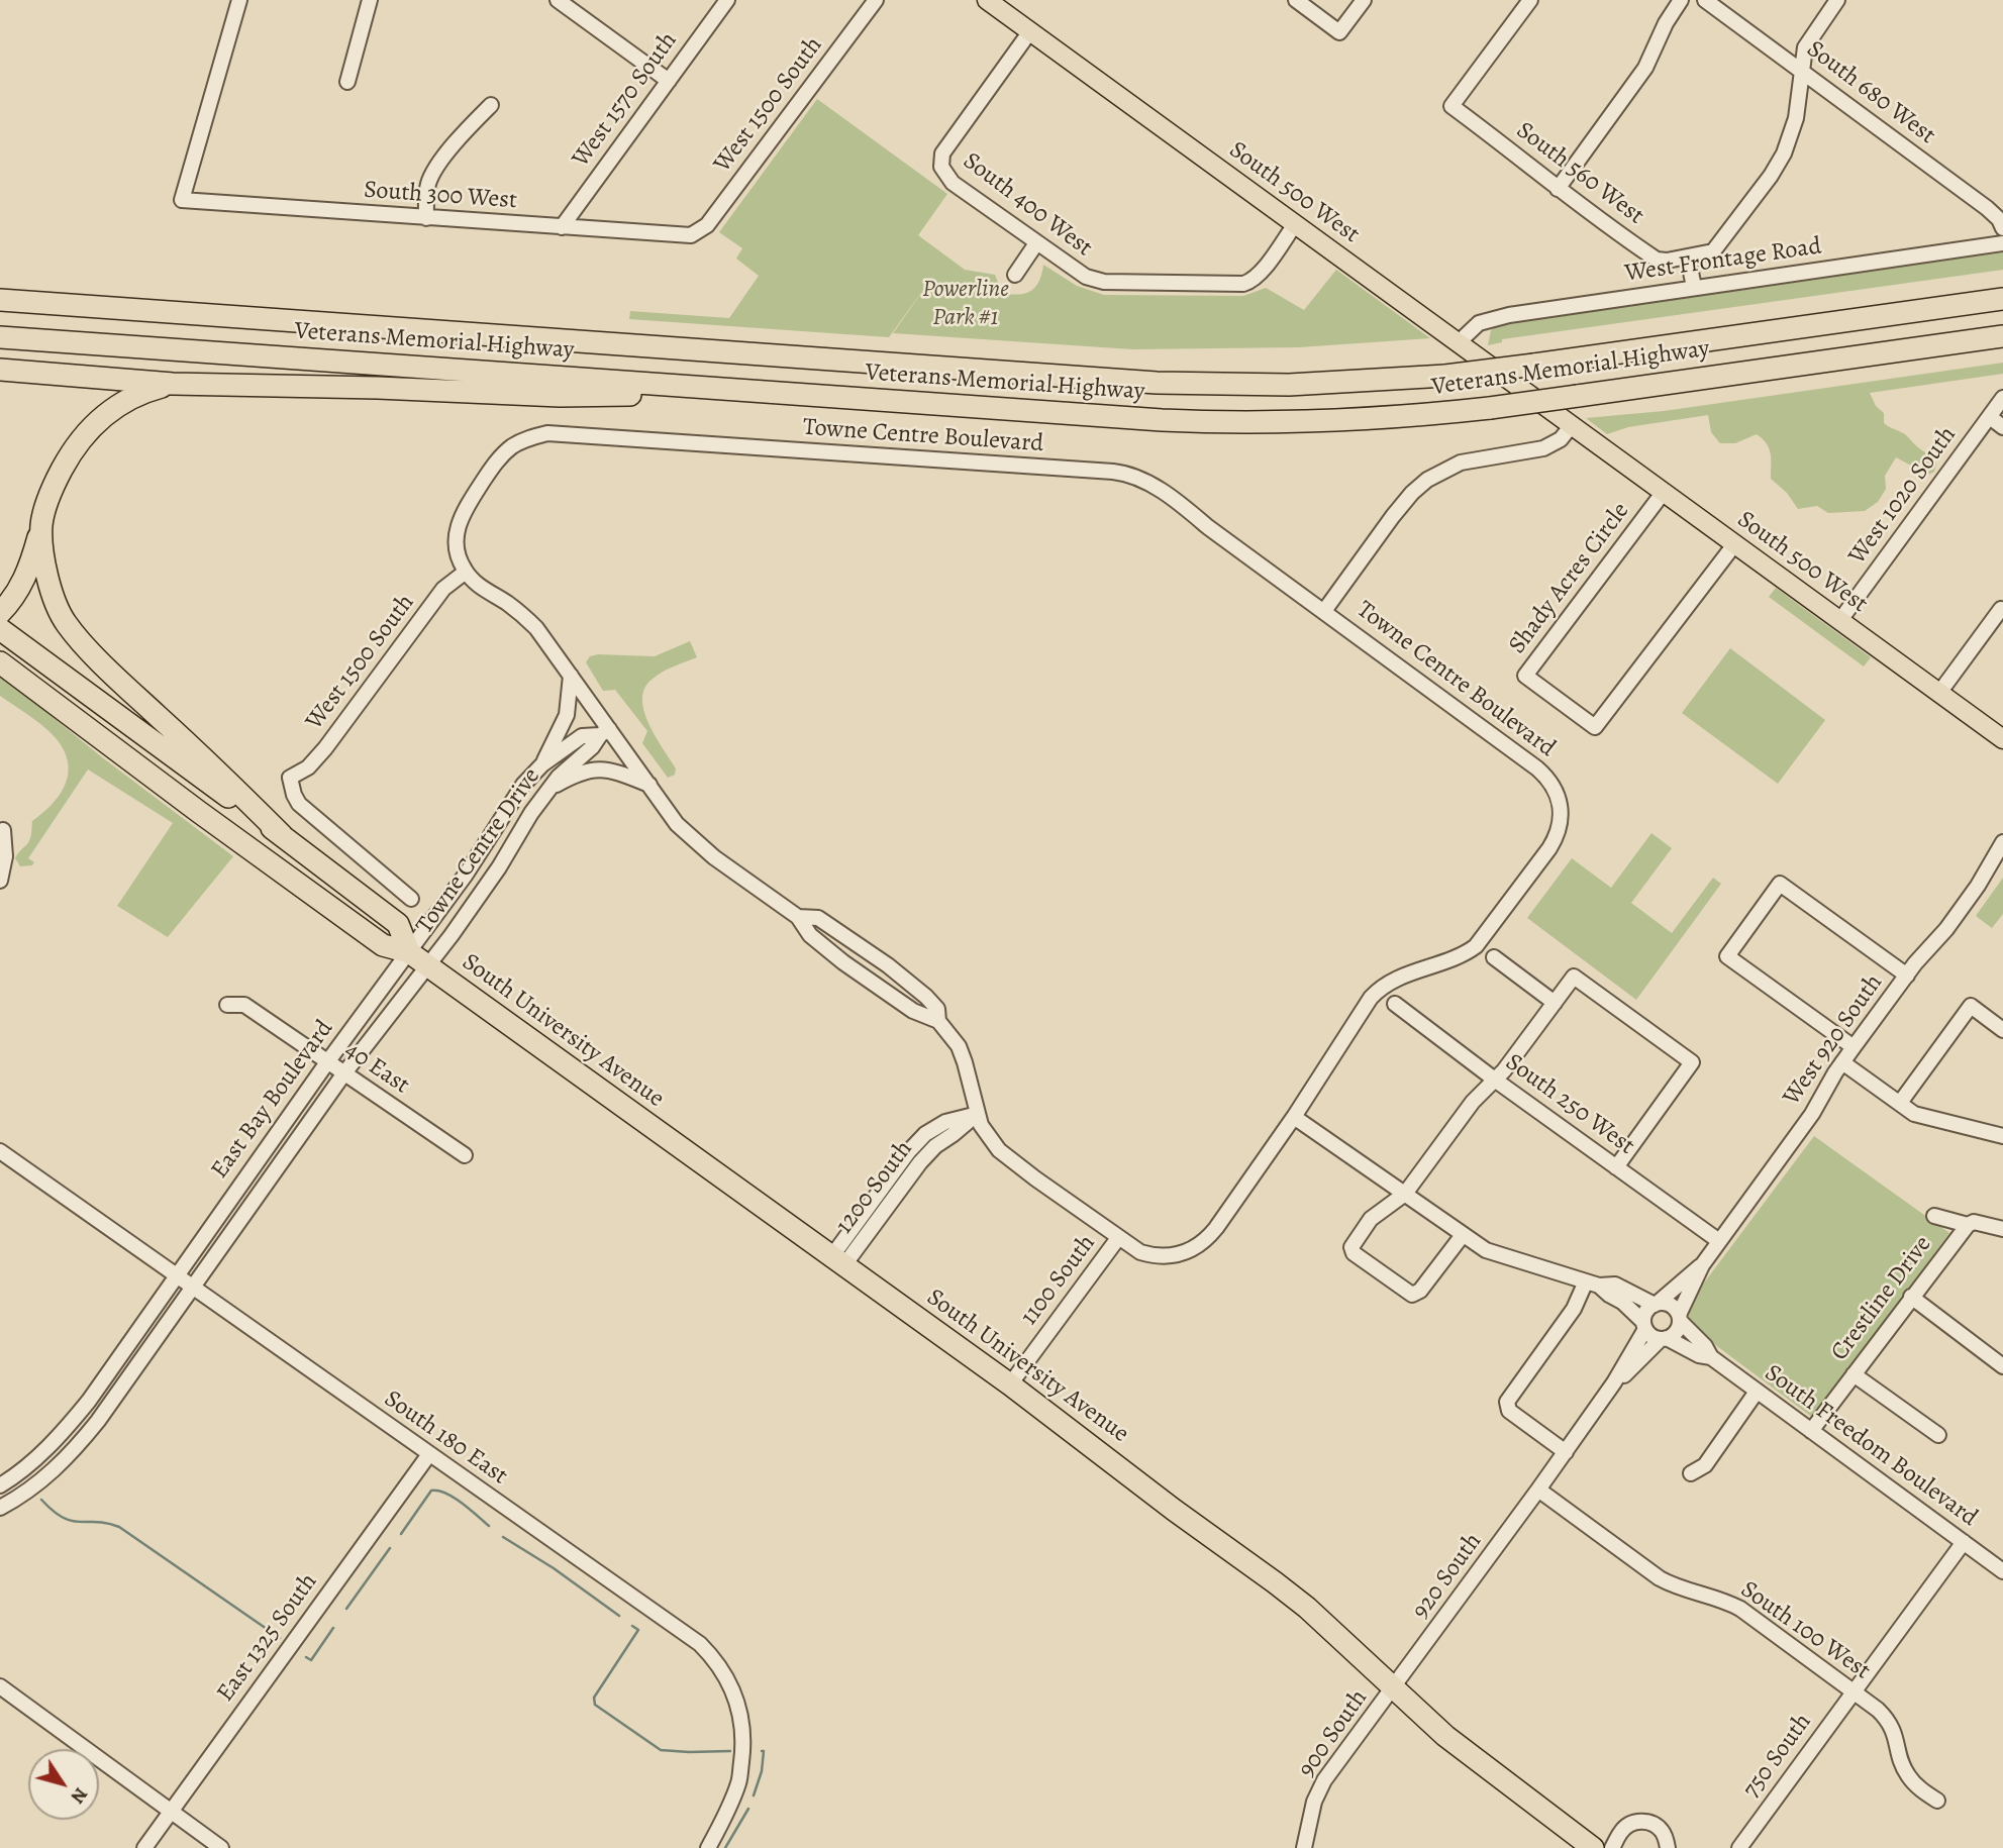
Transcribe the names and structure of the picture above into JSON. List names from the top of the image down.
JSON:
{
  "streets": {
    "highway": ["Veterans Memorial Highway", "South University Avenue"],
    "main road": ["South 500 West"],
    "street": [
      "South 680 West",
      "West 1570 South",
      "West 1500 South",
      "South 560 West",
      "South 300 West",
      "South 400 West",
      "West Frontage Road",
      "Towne Centre Boulevard",
      "West 1020 South",
      "Shady Acres Circle",
      "Towne Centre Drive",
      "West 920 South",
      "40 East",
      "East Bay Boulevard",
      "South 250 West",
      "1200 South",
      "1100 South",
      "Crestline Drive",
      "South 180 East",
      "South Freedom Boulevard",
      "920 South",
      "South 100 West",
      "East 1325 South",
      "900 South",
      "750 South"
    ]
  },
  "crossings": [
    ["West 1570 South", "South 300 West"],
    ["West 1500 South", "South 300 West"],
    ["West 1500 South", "Towne Centre Boulevard"],
    ["South 500 West", "South 400 West"],
    ["South 500 West", "West Frontage Road"],
    ["South 500 West", "West 1020 South"],
    ["South 500 West", "Shady Acres Circle"],
    ["Towne Centre Boulevard", "Towne Centre Drive"],
    ["Towne Centre Boulevard", "1200 South"],
    ["Towne Centre Boulevard", "1100 South"],
    ["Towne Centre Drive", "South University Avenue"],
    ["Towne Centre Drive", "East Bay Boulevard"],
    ["South University Avenue", "East Bay Boulevard"],
    ["South University Avenue", "1200 South"],
    ["South University Avenue", "1100 South"],
    ["South University Avenue", "920 South"],
    ["South University Avenue", "900 South"],
    ["West 920 South", "South 250 West"],
    ["West 920 South", "South Freedom Boulevard"],
    ["40 East", "East Bay Boulevard"],
    ["East Bay Boulevard", "South 180 East"],
    ["Crestline Drive", "South Freedom Boulevard"],
    ["South 180 East", "East 1325 South"],
    ["South Freedom Boulevard", "750 South"],
    ["920 South", "South 100 West"],
    ["920 South", "900 South"],
    ["South 100 West", "750 South"]
  ],
  "parks": ["Powerline Park #1"],
  "north": "bottom right"
}
